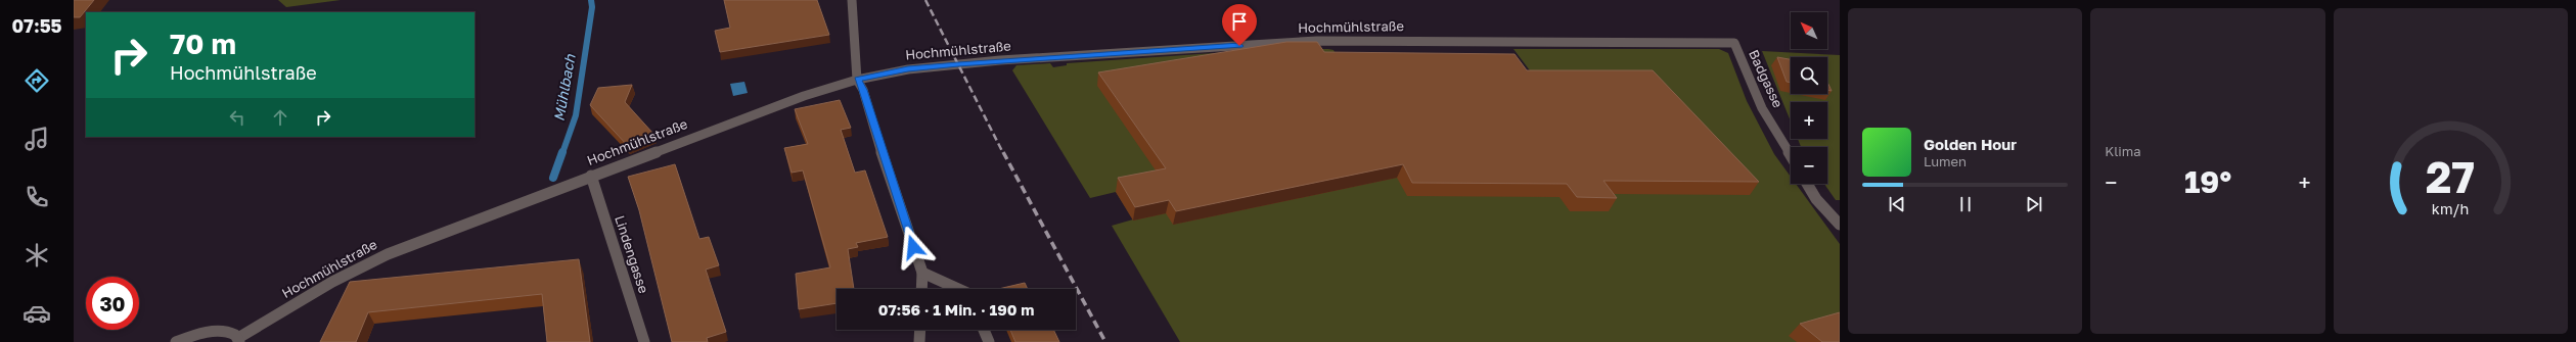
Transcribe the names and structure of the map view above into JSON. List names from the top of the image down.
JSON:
{
  "streets": {
    "street": ["Hochmühlstraße", "Badgasse", "Lindengasse"]
  },
  "crossings": [
    ["Hochmühlstraße", "Badgasse"],
    ["Hochmühlstraße", "Lindengasse"]
  ],
  "water": ["Mühlbach"],
  "north": "top left",
  "page": {
    "tabs": "07:55",
    "tile": "Klima",
    "map_buttons": ["+", "−"],
    "turn": ["70 m", "Hochmühlstraße"],
    "song": ["Golden Hour", "Lumen"],
    "heat": ["−", "19°", "+"],
    "limit": "30",
    "trip": "07:56 · 1 Min. · 190 m",
    "gauge": ["27", "km/h"]
  }
}
